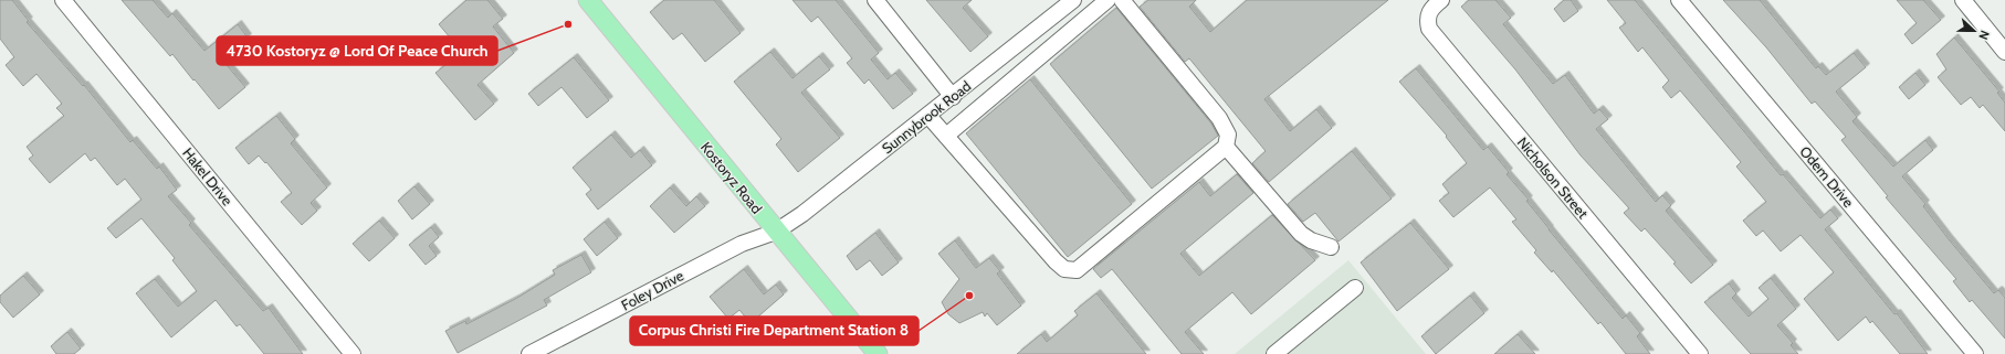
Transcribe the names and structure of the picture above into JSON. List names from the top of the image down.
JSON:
{
  "streets": {
    "main road": ["Kostoryz Road"],
    "street": [
      "Sunnybrook Road",
      "Hakel Drive",
      "Odem Drive",
      "Nicholson Street",
      "Foley Drive"
    ]
  },
  "crossings": [
    ["Sunnybrook Road", "Kostoryz Road"],
    ["Sunnybrook Road", "Foley Drive"],
    ["Kostoryz Road", "Foley Drive"]
  ],
  "places": ["4730 Kostoryz @ Lord Of Peace Church", "Corpus Christi Fire Department Station 8"],
  "north": "right"
}
